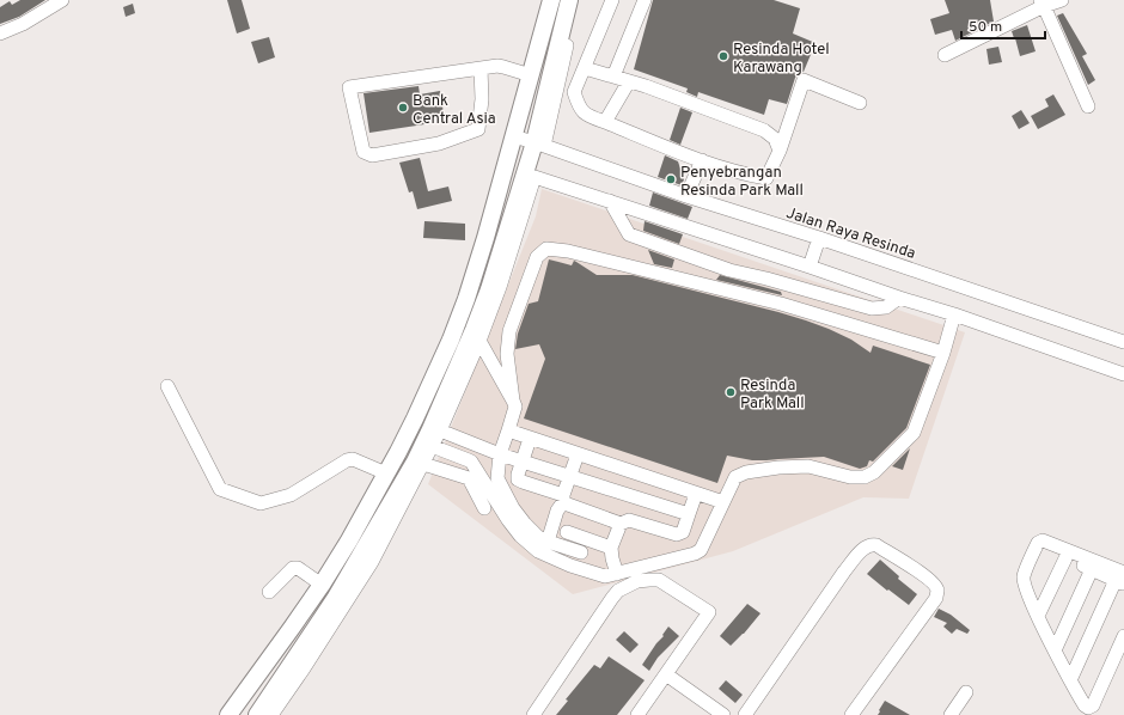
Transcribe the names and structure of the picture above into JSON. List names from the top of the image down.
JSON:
{
  "streets": {
    "street": ["Jalan Raya Resinda"]
  },
  "places": [
    "Resinda Hotel Karawang",
    "Bank Central Asia",
    "Penyebrangan Resinda Park Mall",
    "Resinda Park Mall"
  ],
  "scale_bar": "50 m"
}
